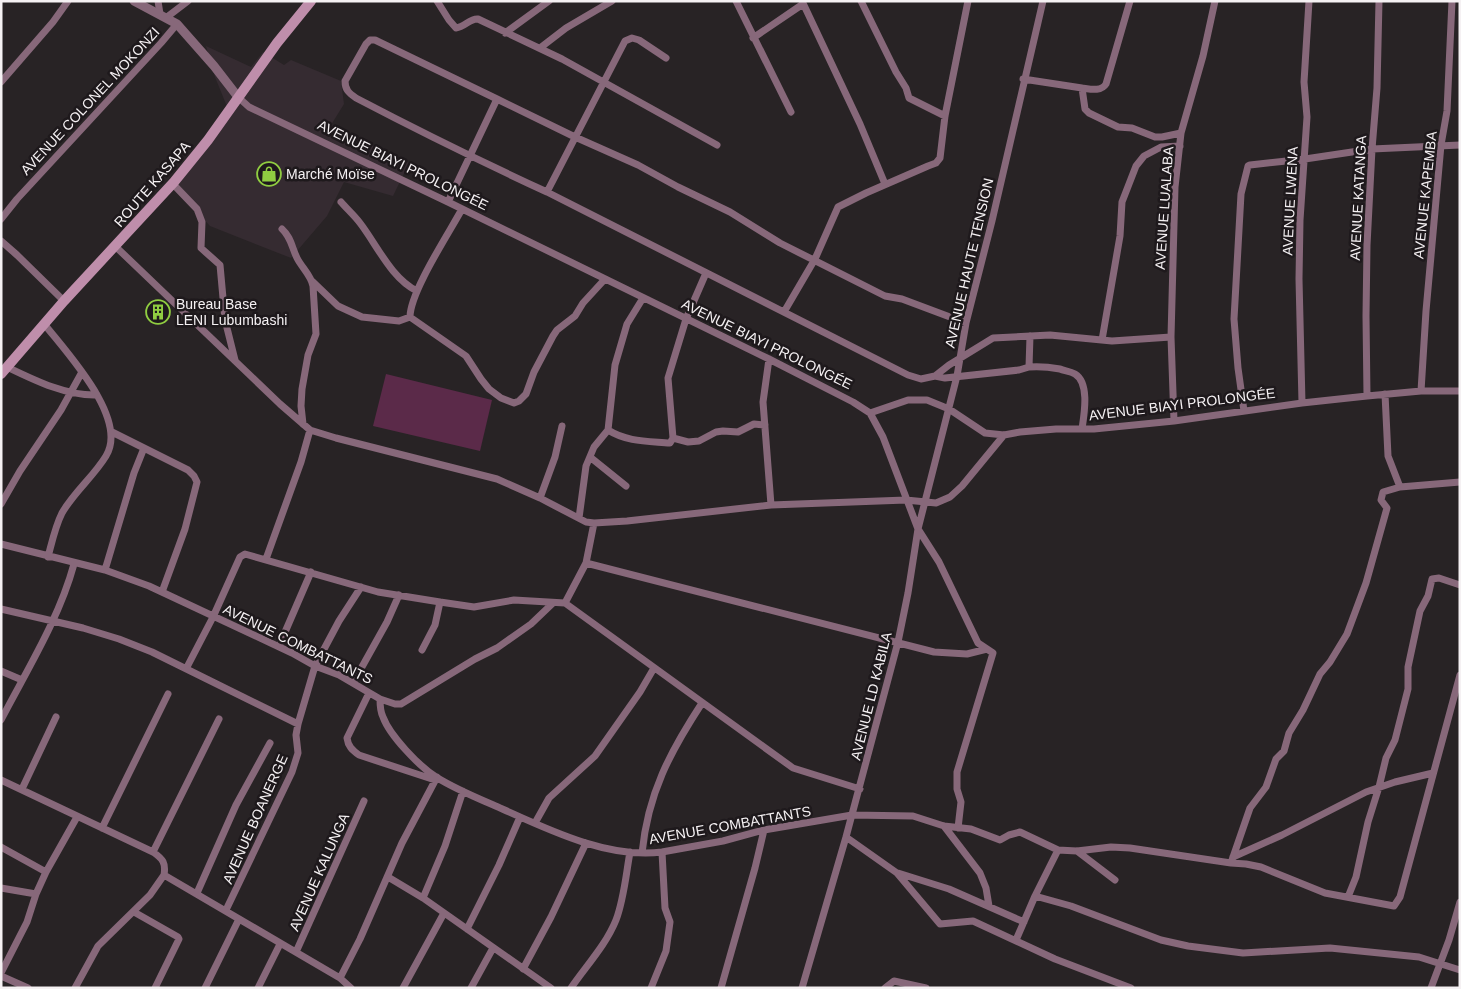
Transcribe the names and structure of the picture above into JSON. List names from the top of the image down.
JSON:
{
  "streets": {
    "main road": ["ROUTE KASAPA"],
    "street": [
      "AVENUE COLONEL MOKONZI",
      "AVENUE BIAYI PROLONGÉE",
      "AVENUE KAPEMBA",
      "AVENUE KATANGA",
      "AVENUE LWENA",
      "AVENUE LUALABA",
      "AVENUE HAUTE TENSION",
      "AVENUE COMBATTANTS",
      "AVENUE LD KABILA",
      "AVENUE BOANERGE",
      "AVENUE KALUNGA"
    ]
  },
  "crossings": [
    ["AVENUE COLONEL MOKONZI", "AVENUE BIAYI PROLONGÉE"],
    ["AVENUE BIAYI PROLONGÉE", "ROUTE KASAPA"],
    ["AVENUE BIAYI PROLONGÉE", "AVENUE KAPEMBA"],
    ["AVENUE BIAYI PROLONGÉE", "AVENUE KATANGA"],
    ["AVENUE BIAYI PROLONGÉE", "AVENUE LWENA"],
    ["AVENUE BIAYI PROLONGÉE", "AVENUE LUALABA"],
    ["AVENUE BIAYI PROLONGÉE", "AVENUE HAUTE TENSION"],
    ["AVENUE HAUTE TENSION", "AVENUE LD KABILA"],
    ["AVENUE COMBATTANTS", "AVENUE LD KABILA"],
    ["AVENUE COMBATTANTS", "AVENUE BOANERGE"]
  ],
  "places": {
    "shop": ["Marché Moïse"],
    "building": ["Bureau Base LENI Lubumbashi"]
  }
}
